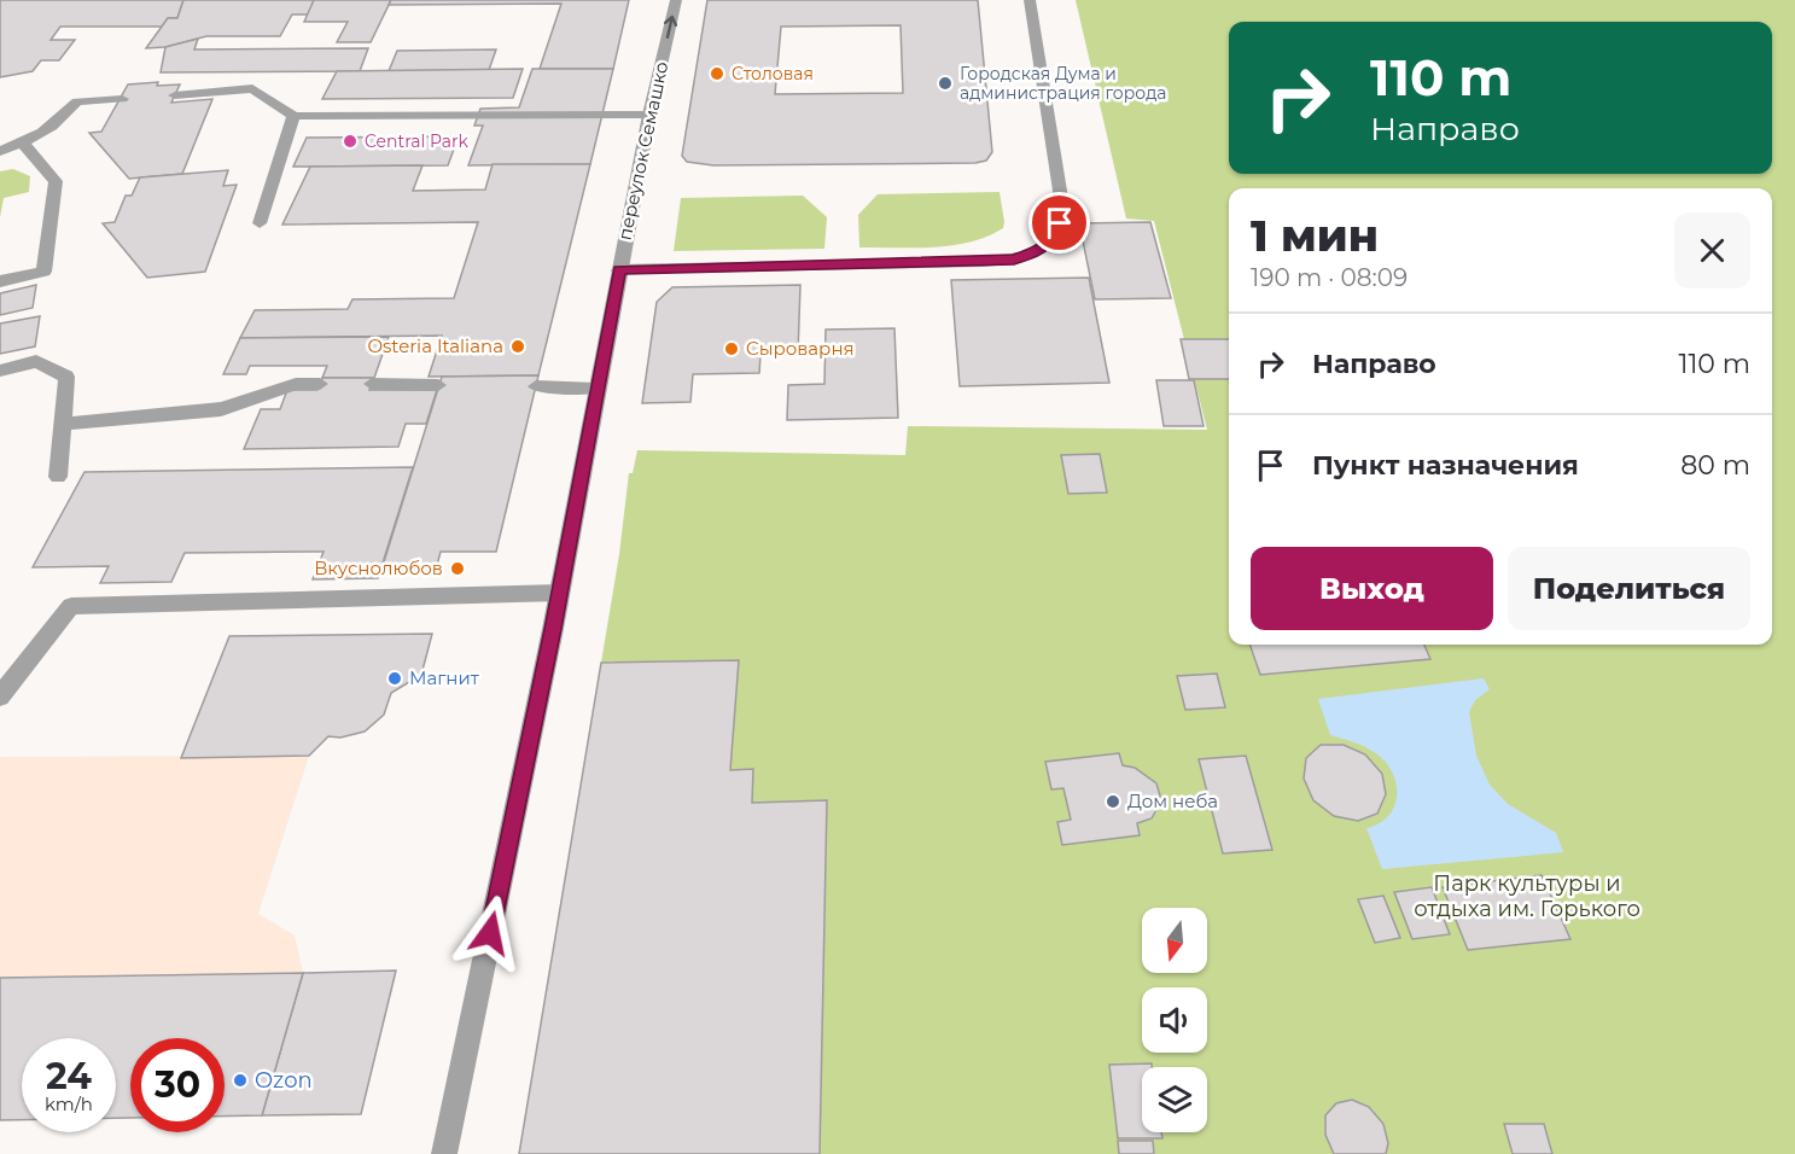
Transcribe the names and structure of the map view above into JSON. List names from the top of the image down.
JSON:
{
  "streets": {
    "street": ["переулок Семашко"]
  },
  "parks": ["Парк культуры и отдыха им. Горького"],
  "places": [
    "Столовая",
    "Городская Дума и администрация города",
    "Central Park",
    "Osteria Italiana",
    "Cыроварня",
    "Вкуснолюбов",
    "Магнит",
    "Дом неба",
    "Ozon"
  ],
  "north": "bottom",
  "page": {
    "turn": ["110 m", "Направо"],
    "heading": ["1 мин", "190 m · 08:09"],
    "list": [
      {
        "name": "Направо",
        "value": "110 m"
      },
      {
        "name": "Пункт назначения",
        "value": "80 m"
      }
    ],
    "buttons": ["Выход", "Поделиться"],
    "speed": "24 km/h",
    "limit": "30"
  }
}
